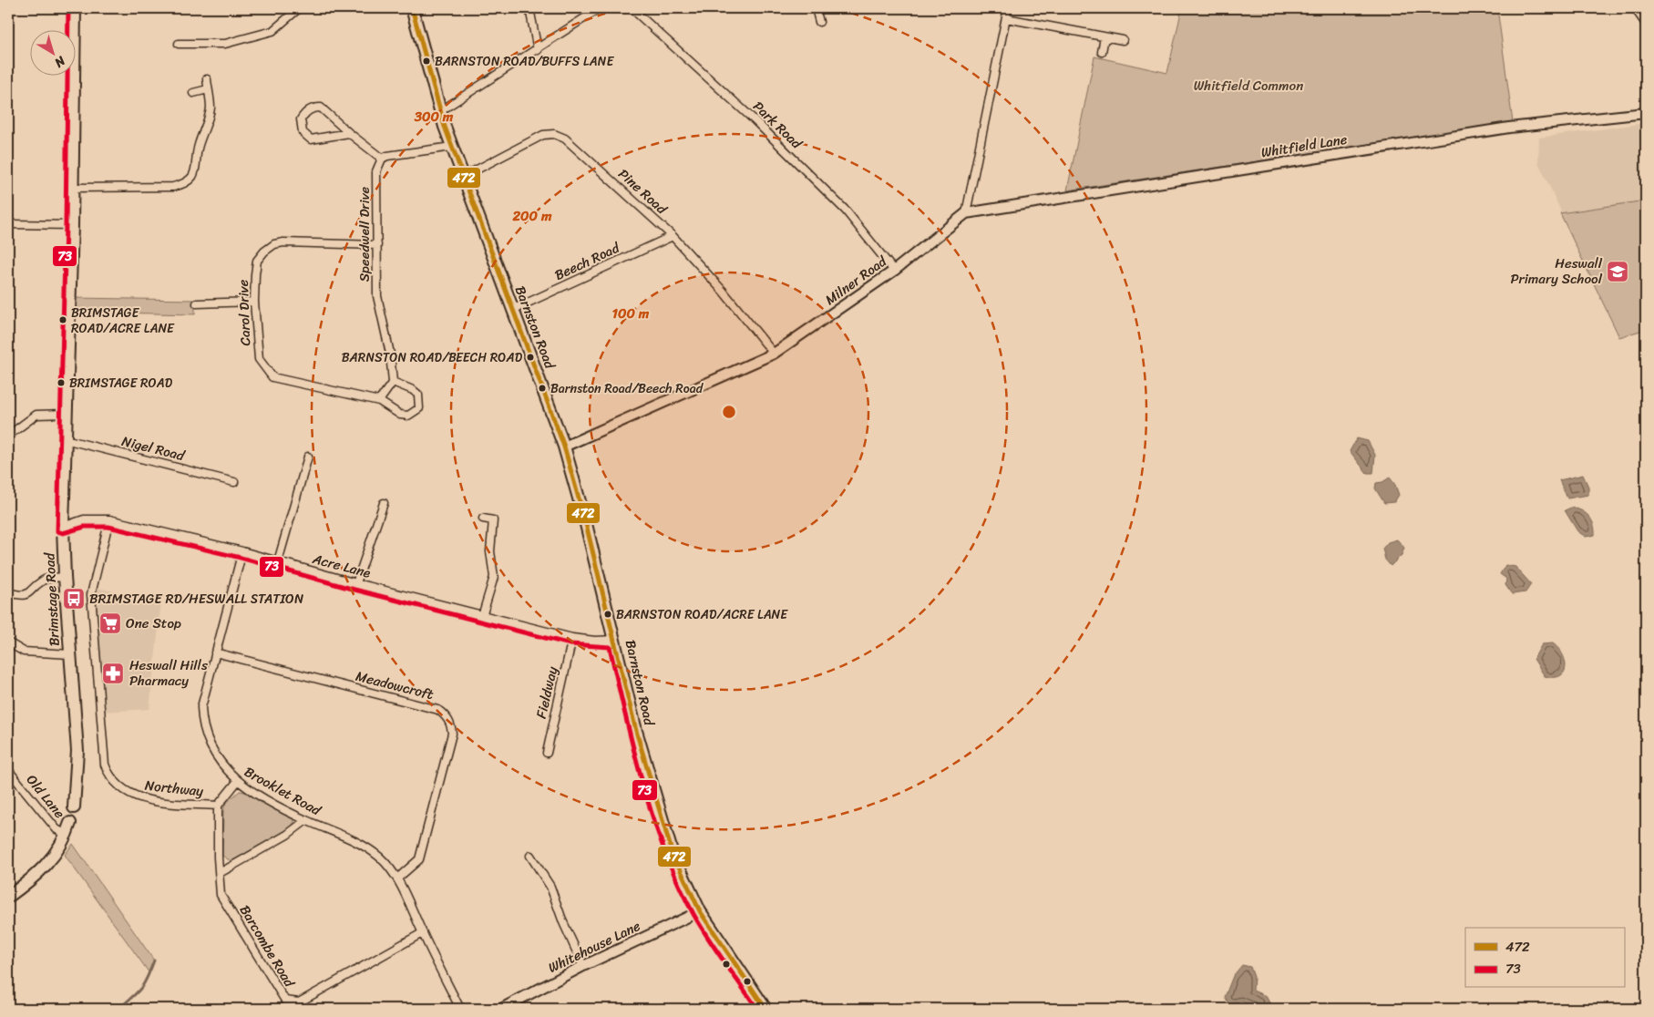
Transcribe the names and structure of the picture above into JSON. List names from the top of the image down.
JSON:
{
  "streets": {
    "main road": ["Barnston Road", "Brimstage Road"],
    "street": [
      "Park Road",
      "Whitfield Lane",
      "Pine Road",
      "Speedwell Drive",
      "Beech Road",
      "Milner Road",
      "Carol Drive",
      "Nigel Road",
      "Acre Lane",
      "Meadowcroft",
      "Fieldway",
      "Northway",
      "Brooklet Road",
      "Old Lane",
      "Barcombe Road",
      "Whitehouse Lane"
    ]
  },
  "crossings": [
    ["Park Road", "Milner Road"],
    ["Whitfield Lane", "Milner Road"],
    ["Pine Road", "Beech Road"],
    ["Pine Road", "Milner Road"],
    ["Pine Road", "Barnston Road"],
    ["Speedwell Drive", "Carol Drive"],
    ["Beech Road", "Barnston Road"],
    ["Milner Road", "Barnston Road"],
    ["Barnston Road", "Acre Lane"],
    ["Barnston Road", "Whitehouse Lane"],
    ["Nigel Road", "Brimstage Road"],
    ["Acre Lane", "Brimstage Road"],
    ["Acre Lane", "Fieldway"],
    ["Acre Lane", "Northway"],
    ["Acre Lane", "Brooklet Road"],
    ["Meadowcroft", "Brooklet Road"],
    ["Northway", "Brooklet Road"],
    ["Northway", "Barcombe Road"],
    ["Brooklet Road", "Barcombe Road"]
  ],
  "parks": ["Whitfield Common"],
  "places": {
    "other": [
      "BARNSTON ROAD/BUFFS LANE",
      "BRIMSTAGE ROAD/ACRE LANE",
      "BARNSTON ROAD/BEECH ROAD",
      "BRIMSTAGE ROAD",
      "Barnston Road/Beech Road",
      "BARNSTON ROAD/ACRE LANE"
    ],
    "school or university": ["Heswall Primary School"],
    "bus stop": ["BRIMSTAGE RD/HESWALL STATION"],
    "supermarket": ["One Stop"],
    "pharmacy": ["Heswall Hills Pharmacy"]
  },
  "lines": ["transit line 472", "transit line 73"],
  "legend": ["472", "73"],
  "north": "bottom right",
  "rings": ["300 m", "200 m", "100 m"]
}
